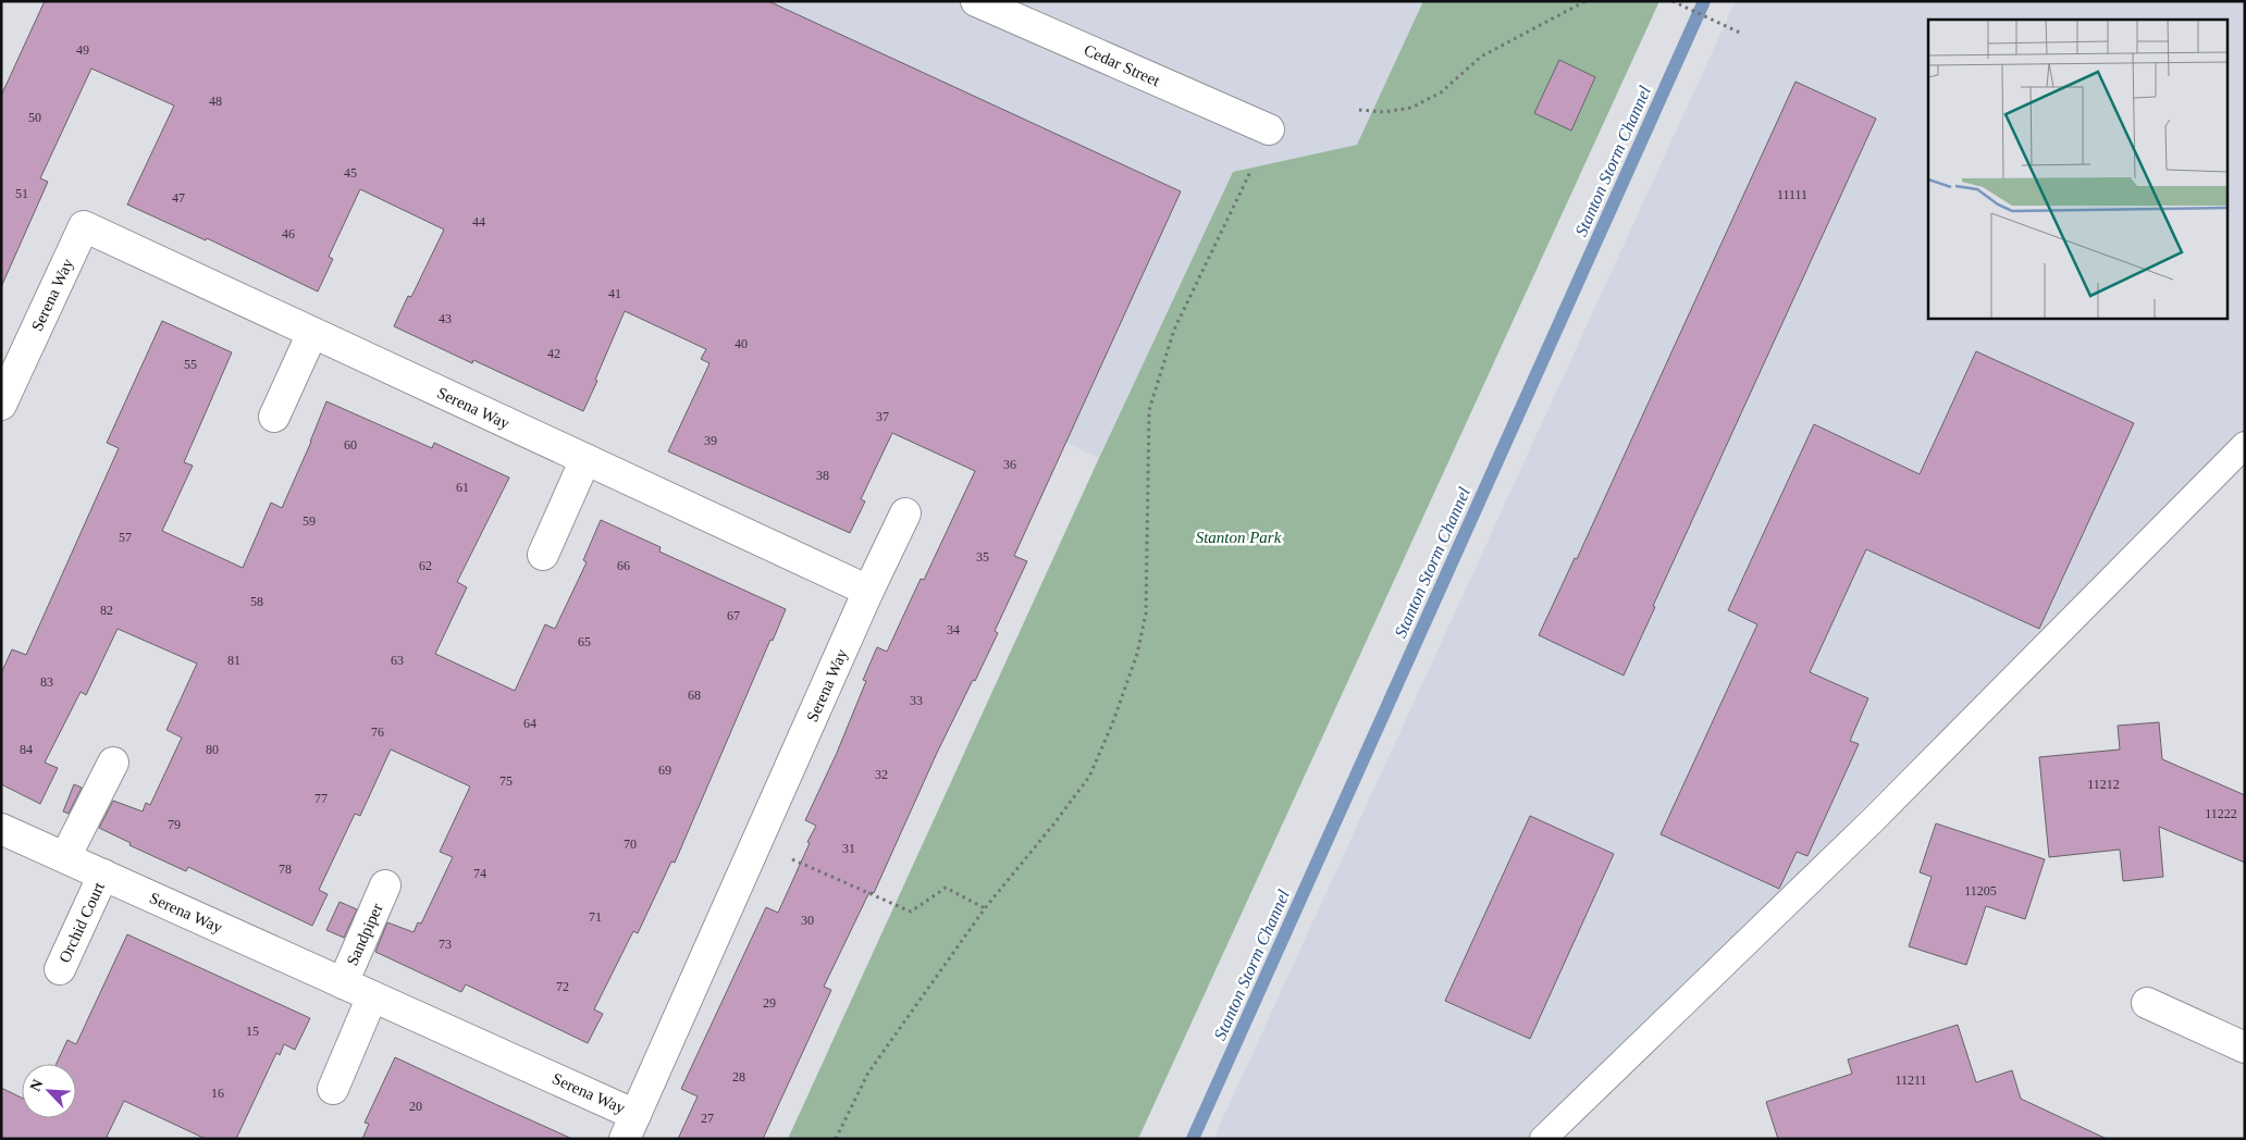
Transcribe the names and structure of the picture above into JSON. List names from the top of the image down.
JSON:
{
  "streets": {
    "street": [
      "Cedar Street",
      "Serena Way",
      "Orchid Court",
      "Sandpiper"
    ]
  },
  "crossings": [
    ["Serena Way", "Orchid Court"],
    ["Serena Way", "Sandpiper"]
  ],
  "water": ["Stanton Storm Channel"],
  "parks": ["Stanton Park"],
  "house_numbers": [
    "49",
    "48",
    "50",
    "45",
    "51",
    "11111",
    "47",
    "44",
    "46",
    "41",
    "43",
    "40",
    "42",
    "55",
    "37",
    "39",
    "60",
    "36",
    "38",
    "61",
    "59",
    "57",
    "35",
    "62",
    "66",
    "58",
    "82",
    "67",
    "34",
    "65",
    "81",
    "63",
    "83",
    "68",
    "33",
    "64",
    "76",
    "84",
    "80",
    "69",
    "32",
    "75",
    "11212",
    "77",
    "11222",
    "79",
    "70",
    "31",
    "78",
    "74",
    "11205",
    "71",
    "30",
    "73",
    "72",
    "29",
    "15",
    "28",
    "11211",
    "16",
    "20",
    "27"
  ],
  "north": "top left"
}
